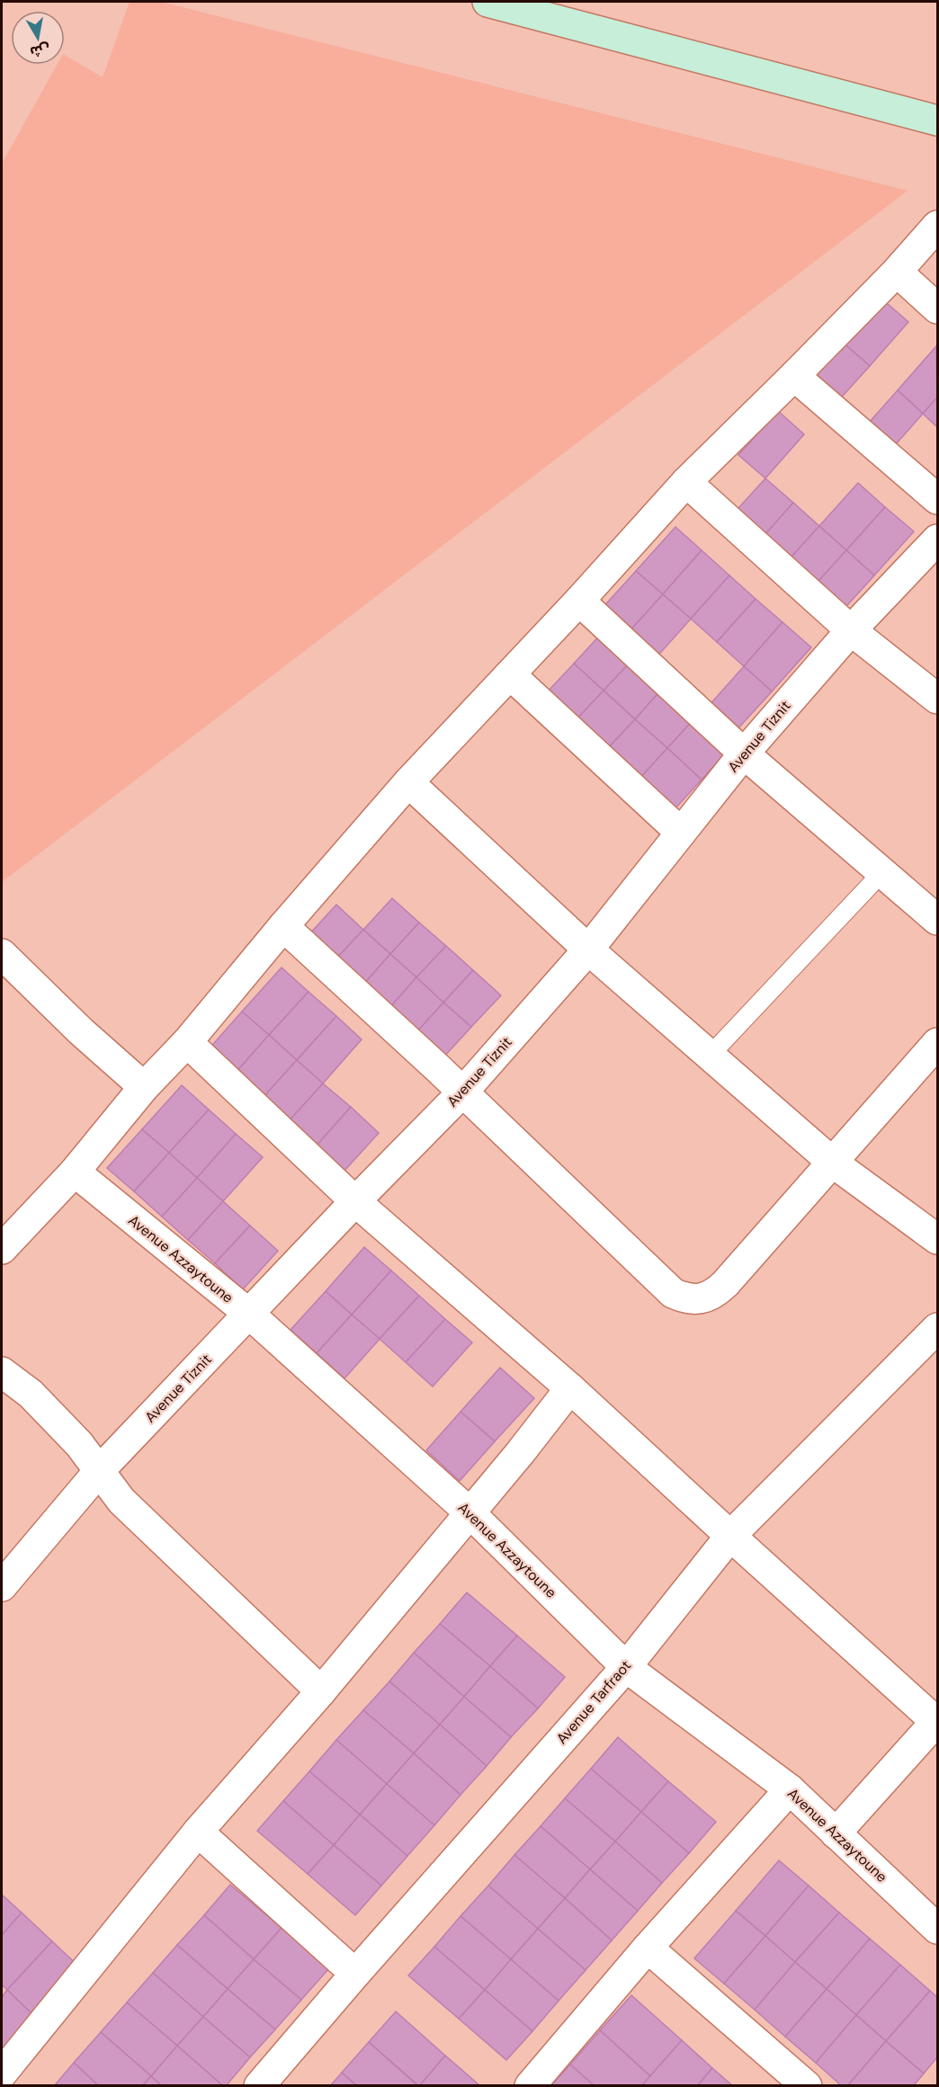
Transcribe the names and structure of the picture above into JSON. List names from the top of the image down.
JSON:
{
  "streets": {
    "street": ["Avenue Tiznit", "Avenue Azzaytoune", "Avenue Tarfraot"]
  },
  "crossings": [
    ["Avenue Tiznit", "Avenue Azzaytoune"],
    ["Avenue Azzaytoune", "Avenue Tarfraot"]
  ],
  "north": "bottom"
}
